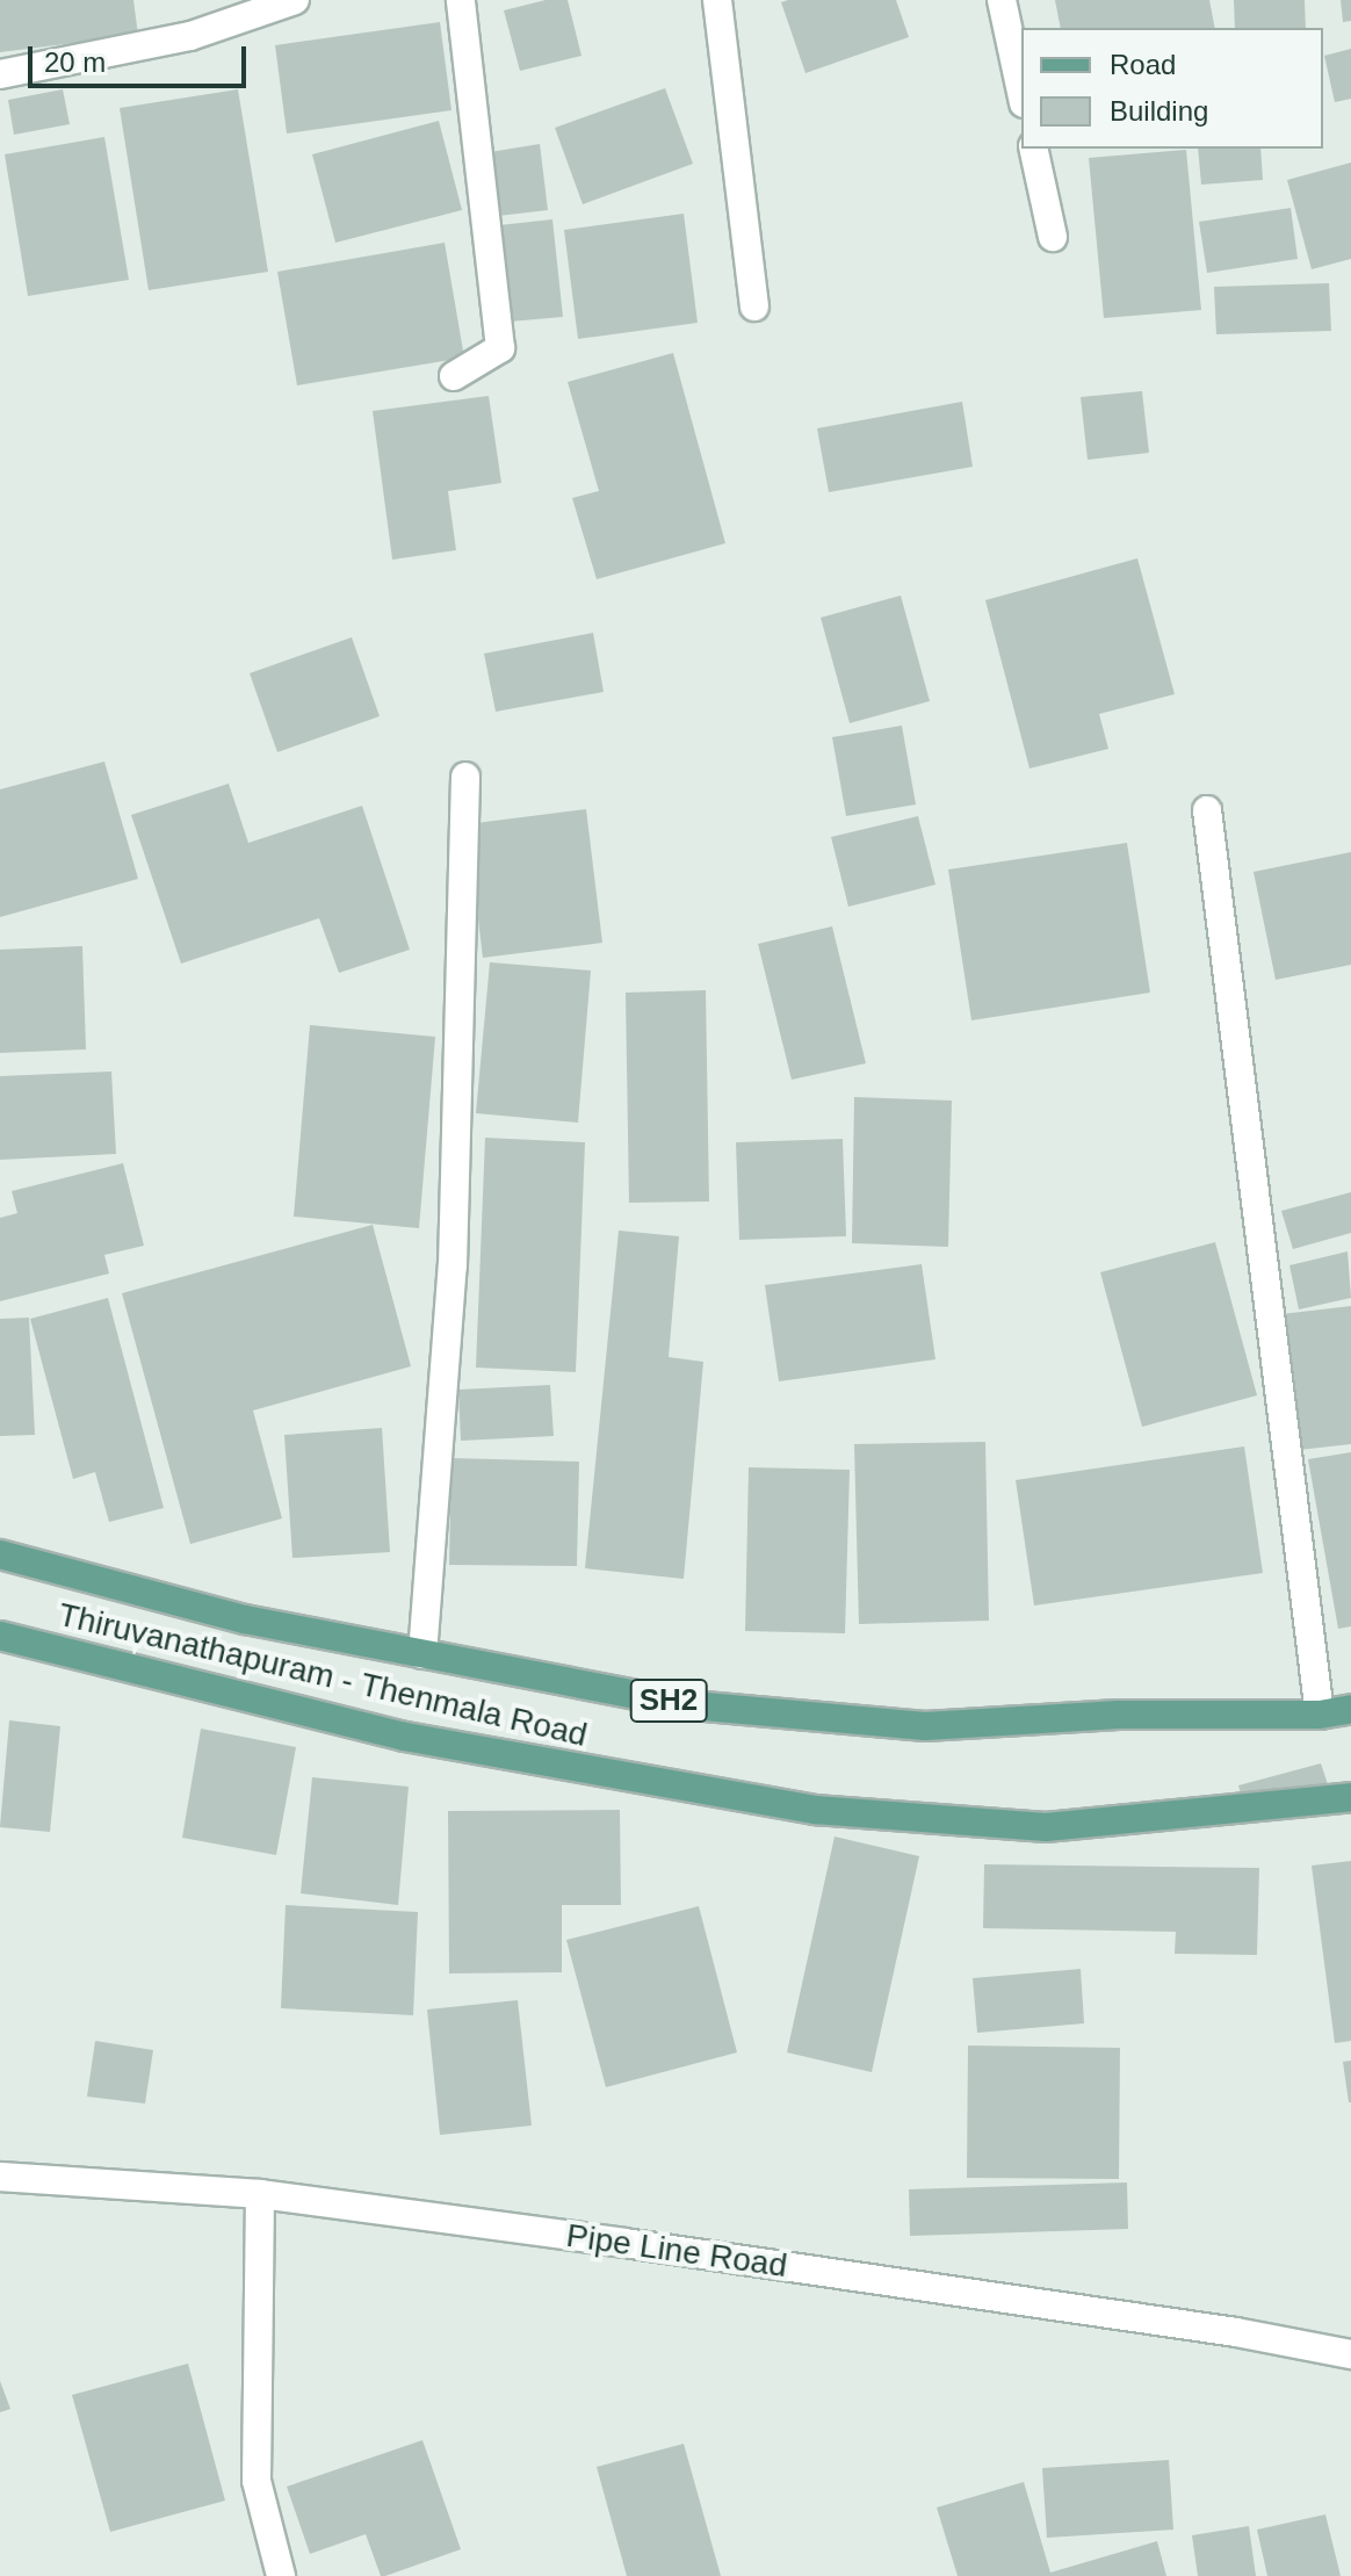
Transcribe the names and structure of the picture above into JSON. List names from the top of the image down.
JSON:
{
  "streets": {
    "main road": ["Thiruvanathapuram - Thenmala Road", "SH2"],
    "street": ["Pipe Line Road"]
  },
  "legend": ["Road", "Building"],
  "scale_bar": "20 m"
}
